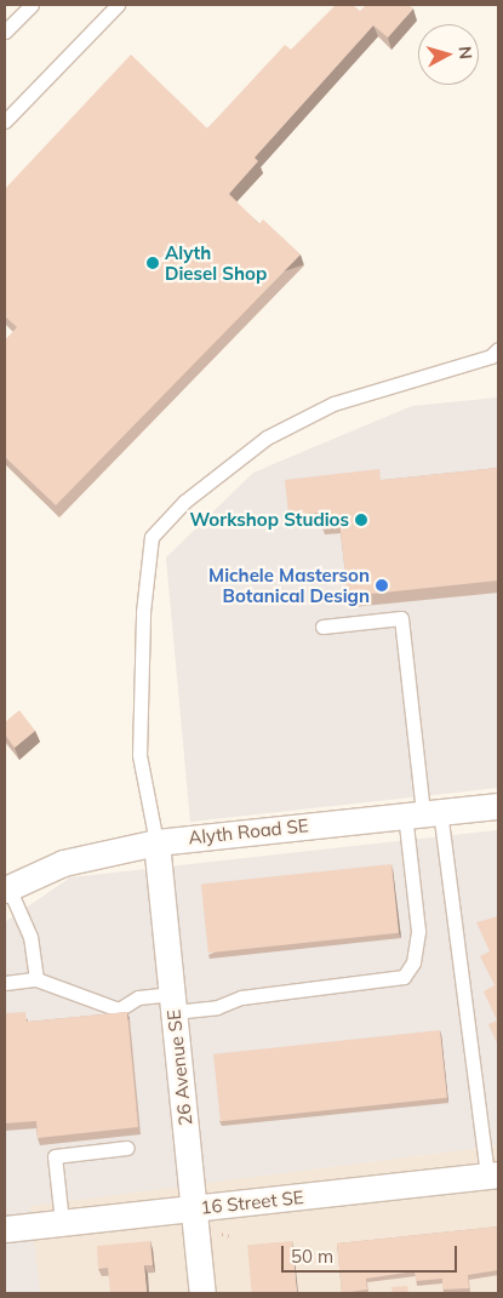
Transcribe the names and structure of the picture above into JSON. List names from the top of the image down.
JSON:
{
  "streets": {
    "street": ["Alyth Road SE", "26 Avenue SE", "16 Street SE"]
  },
  "crossings": [
    ["Alyth Road SE", "26 Avenue SE"],
    ["26 Avenue SE", "16 Street SE"]
  ],
  "places": ["Alyth Diesel Shop", "Workshop Studios", "Michele Masterson Botanical Design"],
  "scale_bar": "50 m",
  "north": "right"
}
